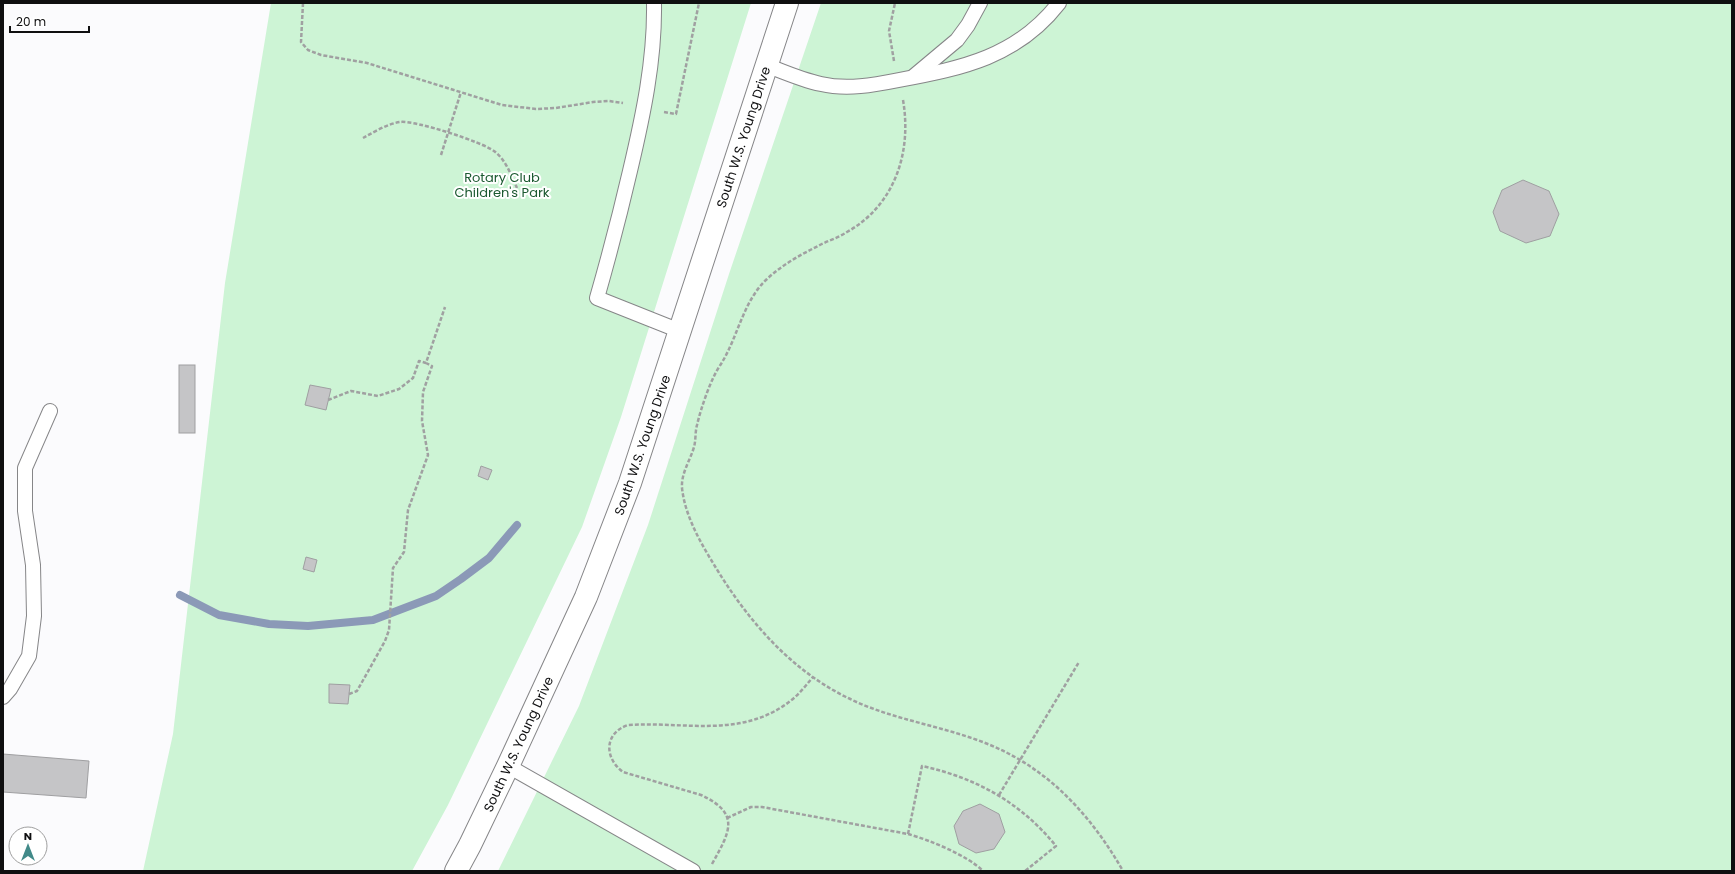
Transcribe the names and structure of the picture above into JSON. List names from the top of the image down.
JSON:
{
  "streets": {
    "main road": ["South W.S. Young Drive"]
  },
  "parks": ["Rotary Club Children's Park"],
  "scale_bar": "20 m",
  "north": "top"
}
